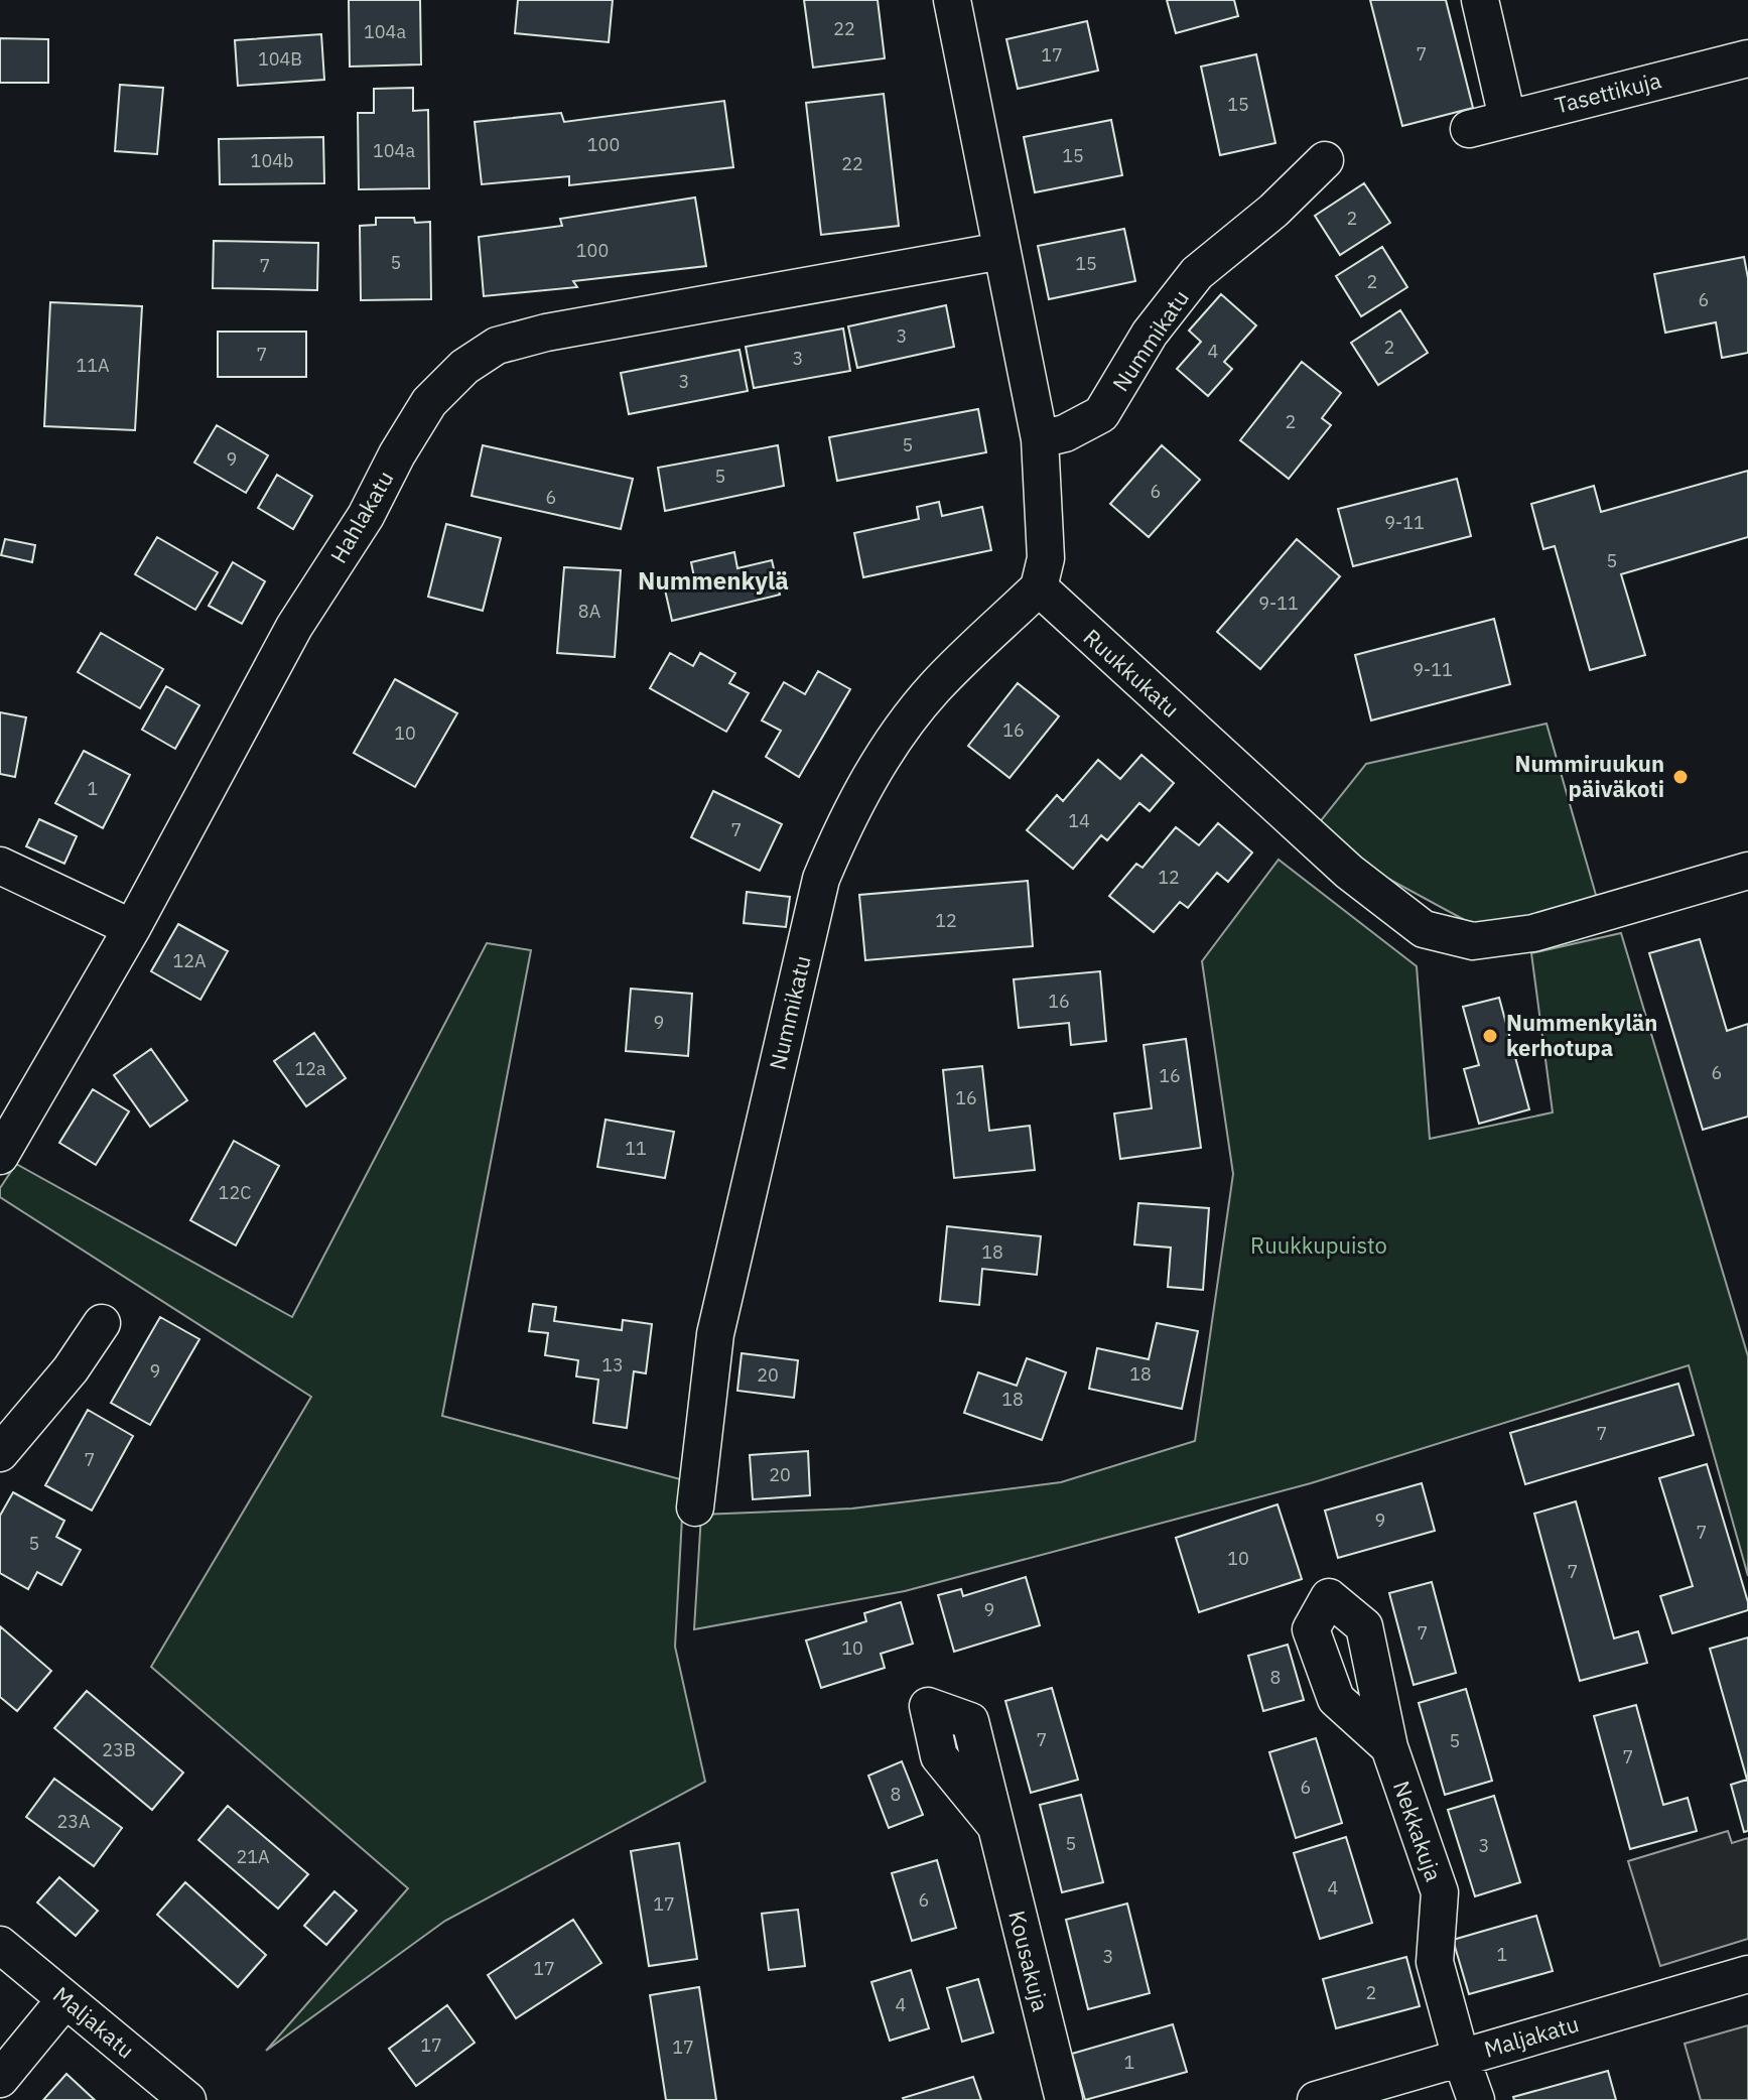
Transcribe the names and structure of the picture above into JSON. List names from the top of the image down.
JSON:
{
  "streets": {
    "street": [
      "Tasettikuja",
      "Nummikatu",
      "Hahlakatu",
      "Ruukkukatu",
      "Nekkakuja",
      "Kousakuja",
      "Maljakatu"
    ]
  },
  "crossings": [
    ["Nummikatu", "Ruukkukatu"],
    ["Nekkakuja", "Maljakatu"]
  ],
  "districts": ["Nummenkylä"],
  "parks": ["Ruukkupuisto"],
  "places": ["Nummiruukun päiväkoti", "Nummenkylän kerhotupa"],
  "house_numbers": [
    "22",
    "104a",
    "7",
    "17",
    "104B",
    "15",
    "100",
    "104a",
    "15",
    "104b",
    "22",
    "2",
    "100",
    "5",
    "15",
    "7",
    "2",
    "6",
    "3",
    "2",
    "4",
    "7",
    "3",
    "11A",
    "3",
    "2",
    "5",
    "9",
    "5",
    "6",
    "6",
    "9-11",
    "5",
    "9-11",
    "8A",
    "9-11",
    "16",
    "10",
    "1",
    "14",
    "7",
    "12",
    "12",
    "12A",
    "16",
    "9",
    "12a",
    "6",
    "16",
    "16",
    "11",
    "12C",
    "18",
    "13",
    "9",
    "18",
    "20",
    "18",
    "7",
    "7",
    "20",
    "9",
    "7",
    "5",
    "10",
    "7",
    "9",
    "7",
    "10",
    "8",
    "7",
    "5",
    "23B",
    "7",
    "6",
    "8",
    "23A",
    "5",
    "3",
    "21A",
    "4",
    "6",
    "17",
    "1",
    "3",
    "17",
    "2",
    "4",
    "17",
    "17",
    "1"
  ]
}
